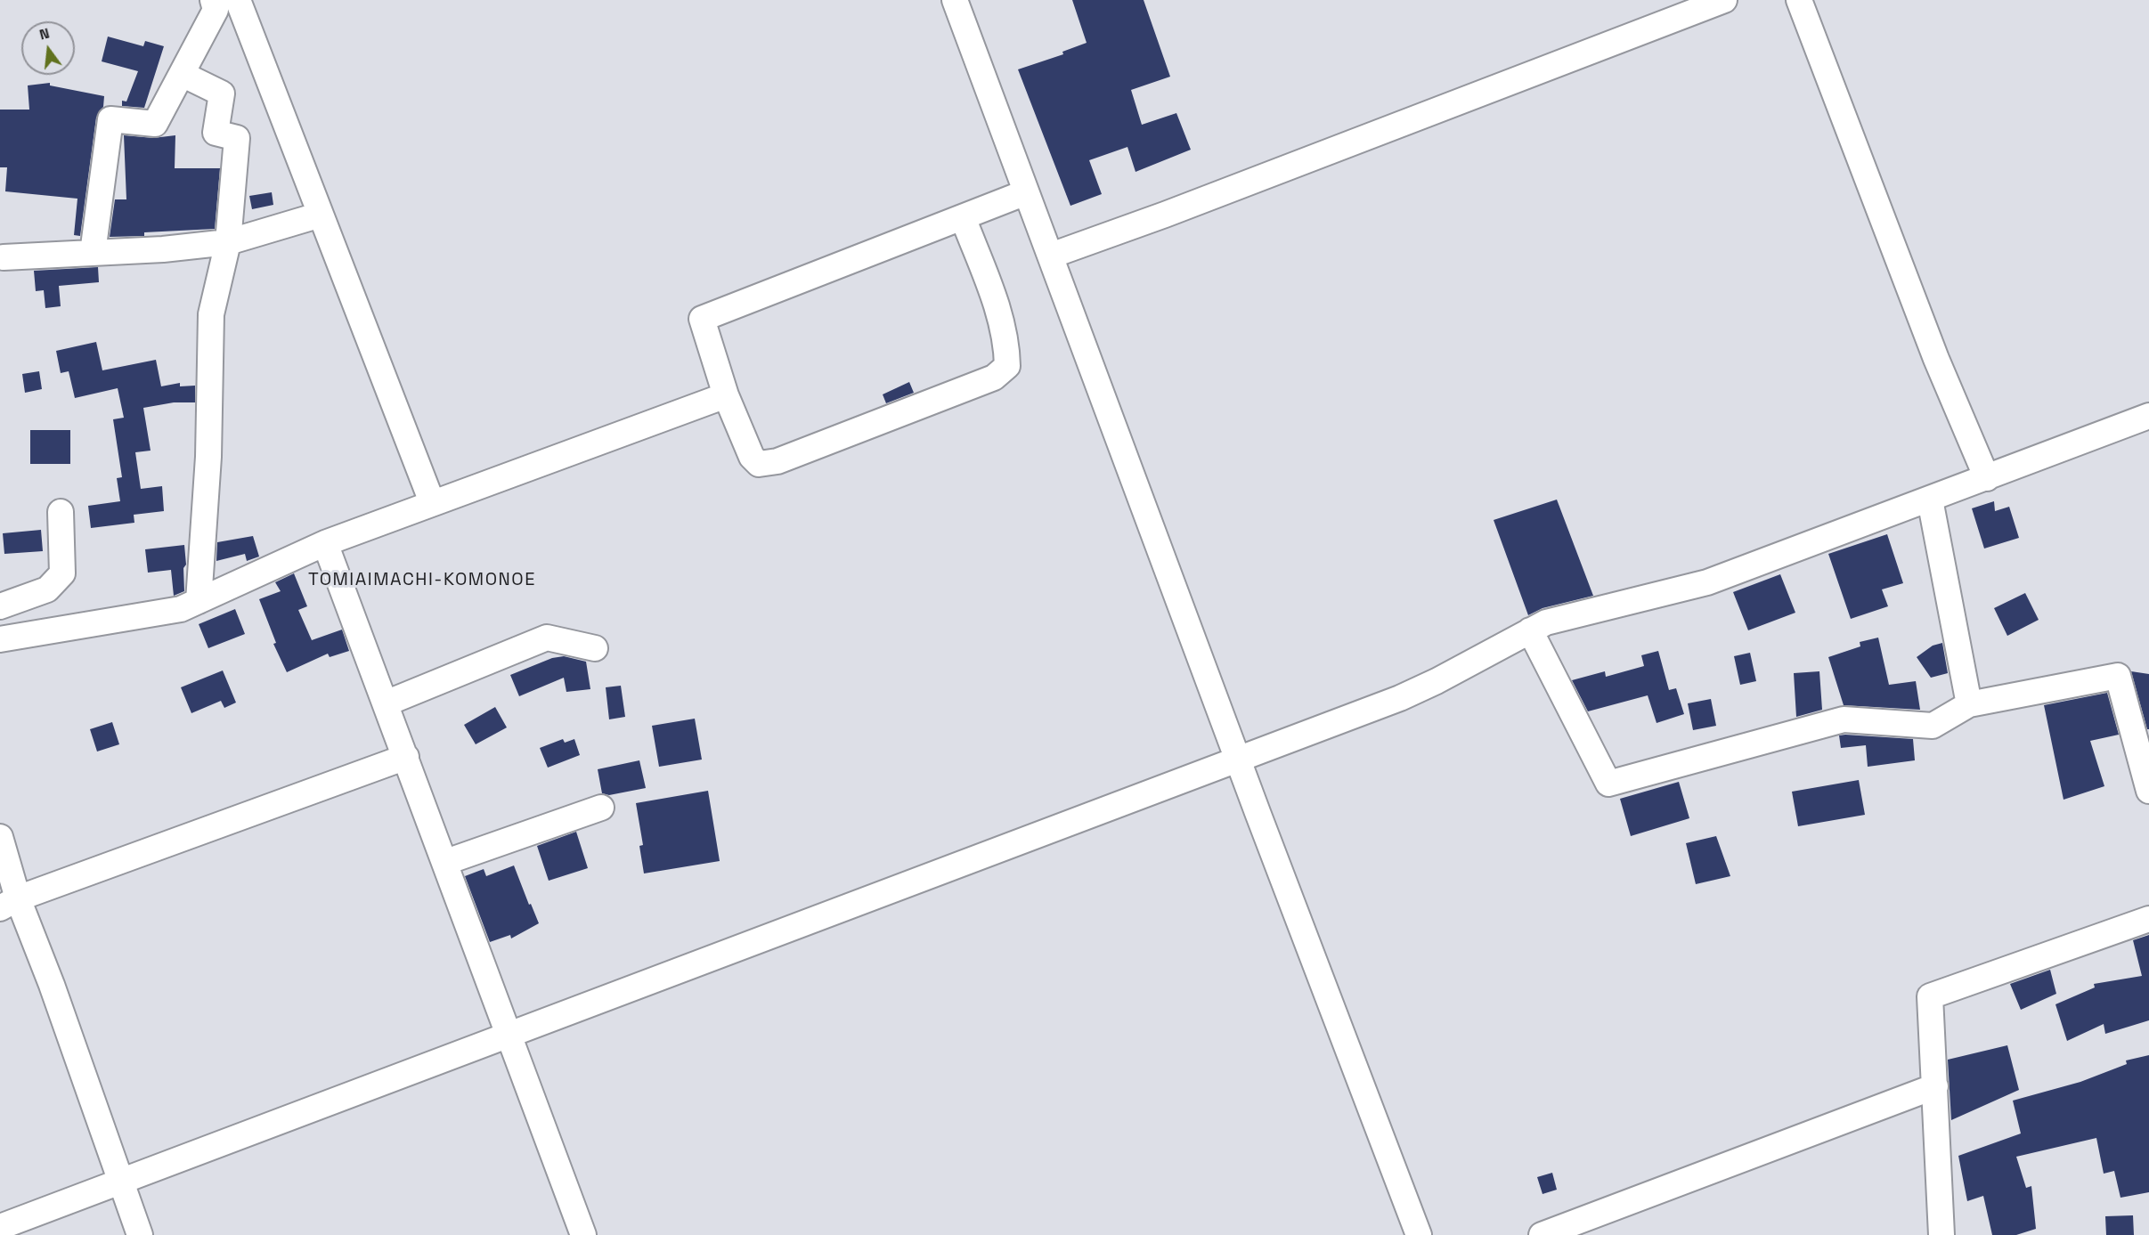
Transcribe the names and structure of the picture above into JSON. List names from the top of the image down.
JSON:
{
  "districts": ["TOMIAIMACHI-KOMONOE"],
  "north": "top"
}
